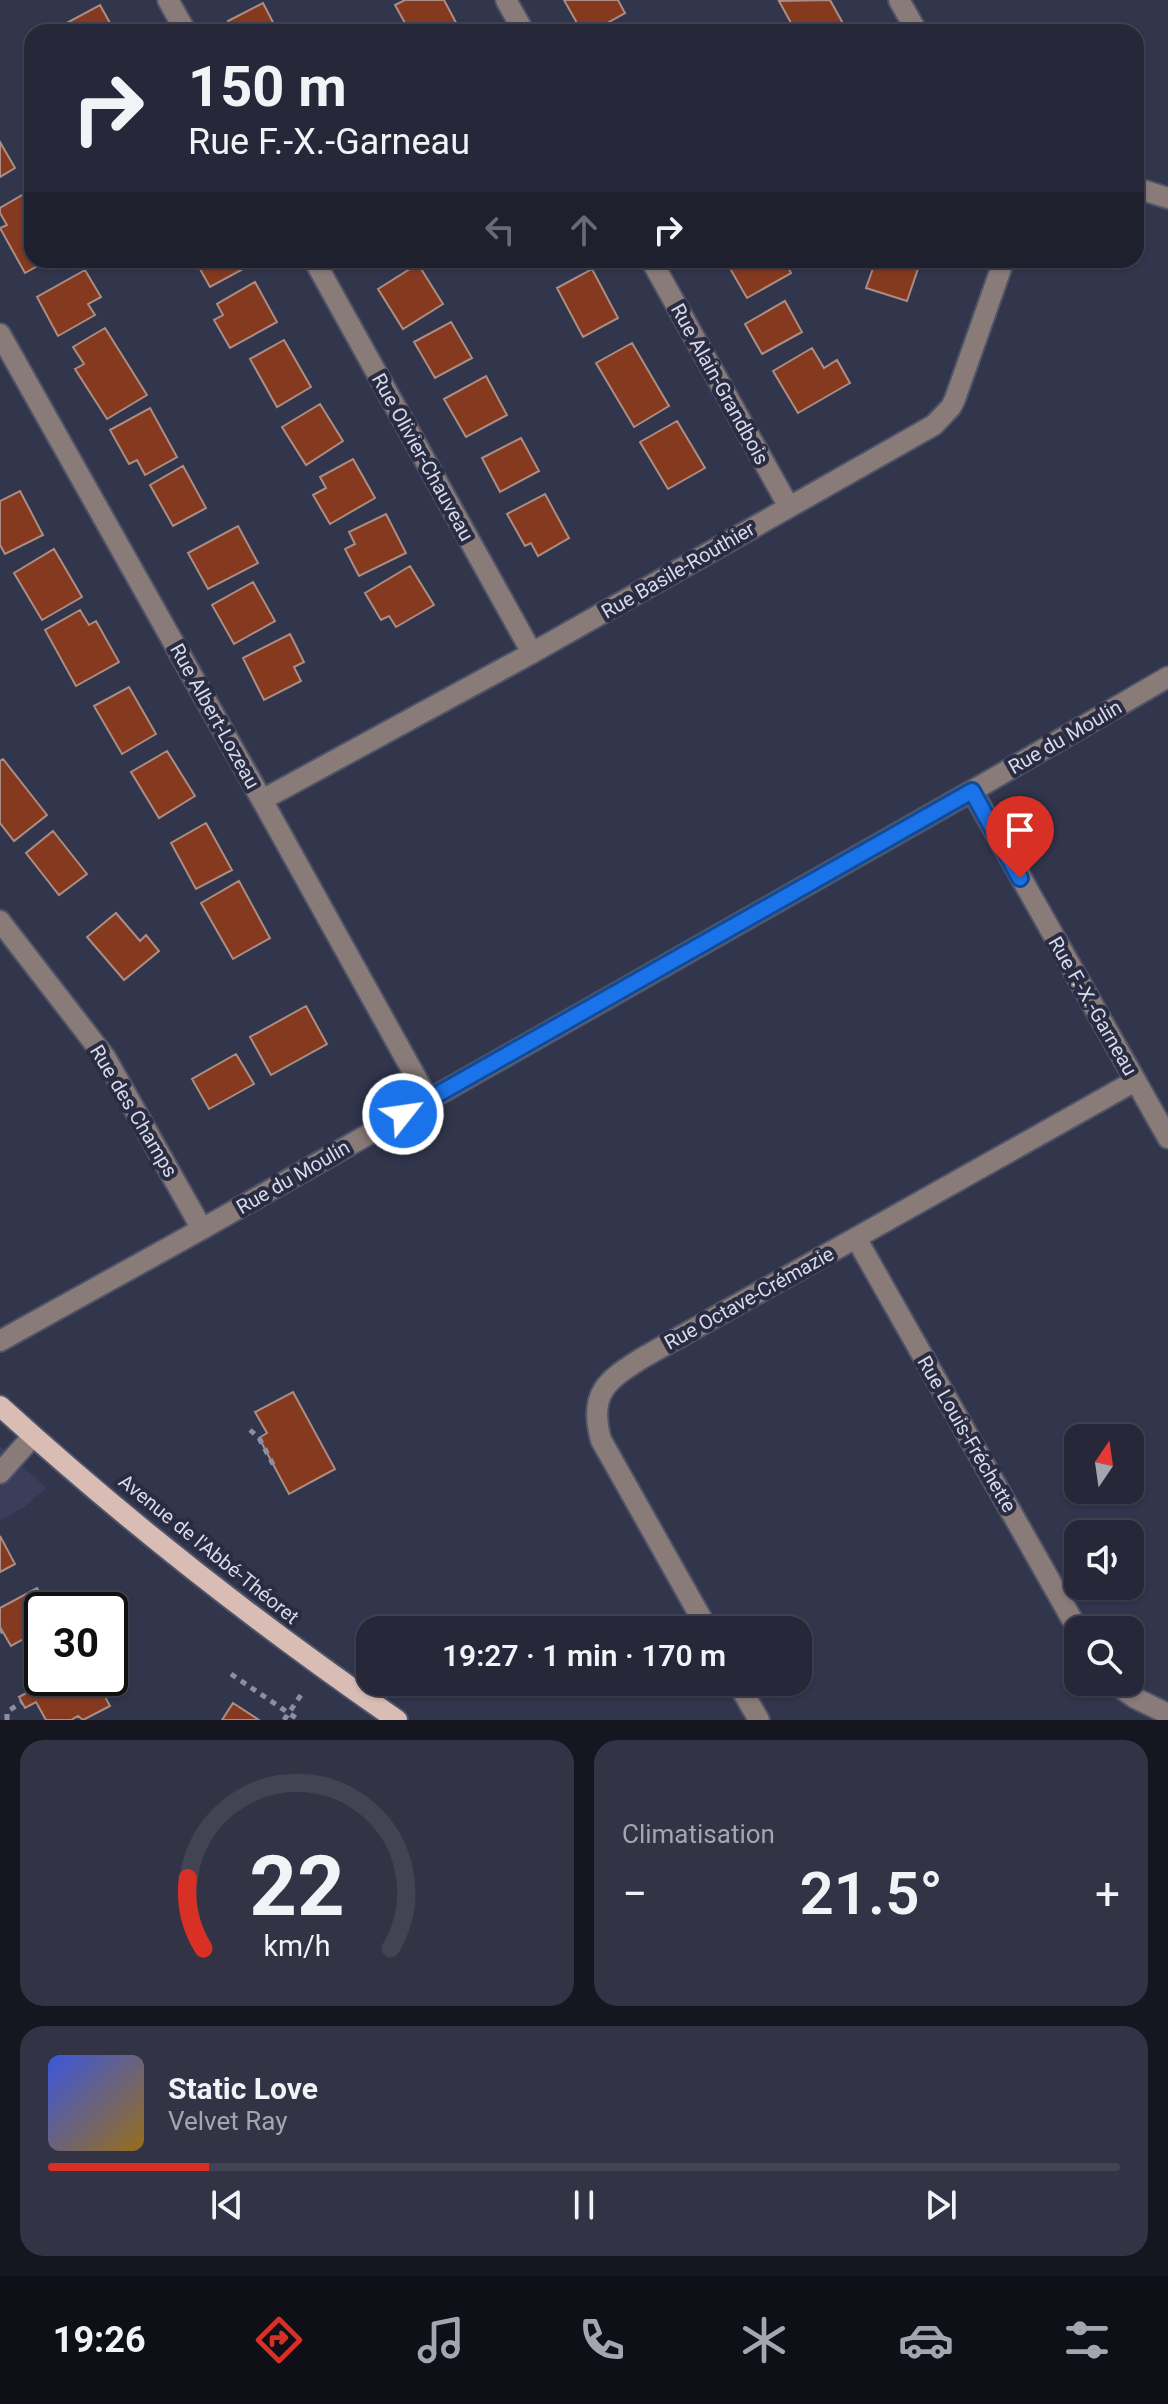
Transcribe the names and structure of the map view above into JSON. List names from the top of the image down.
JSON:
{
  "streets": {
    "main road": ["Avenue de l'Abbé-Théoret"],
    "street": [
      "Rue Alain-Grandbois",
      "Rue Olivier-Chauveau",
      "Rue Basile-Routhier",
      "Rue Albert-Lozeau",
      "Rue du Moulin",
      "Rue F.-X.-Garneau",
      "Rue des Champs",
      "Rue Octave-Crémazie",
      "Rue Louis-Fréchette"
    ]
  },
  "crossings": [
    ["Rue Alain-Grandbois", "Rue Basile-Routhier"],
    ["Rue Olivier-Chauveau", "Rue Basile-Routhier"],
    ["Rue Basile-Routhier", "Rue Albert-Lozeau"],
    ["Rue Albert-Lozeau", "Rue du Moulin"],
    ["Rue du Moulin", "Rue F.-X.-Garneau"],
    ["Rue du Moulin", "Rue des Champs"],
    ["Rue F.-X.-Garneau", "Rue Octave-Crémazie"],
    ["Rue Octave-Crémazie", "Rue Louis-Fréchette"]
  ],
  "north": "top",
  "page": {
    "turn": ["150 m", "Rue F.-X.-Garneau"],
    "limit": "30",
    "trip": "19:27 · 1 min · 170 m",
    "tile": "Climatisation",
    "heat": ["−", "21.5°", "+"],
    "song": ["Static Love", "Velvet Ray"],
    "tabs": "19:26",
    "gauge": ["22", "km/h"]
  }
}
